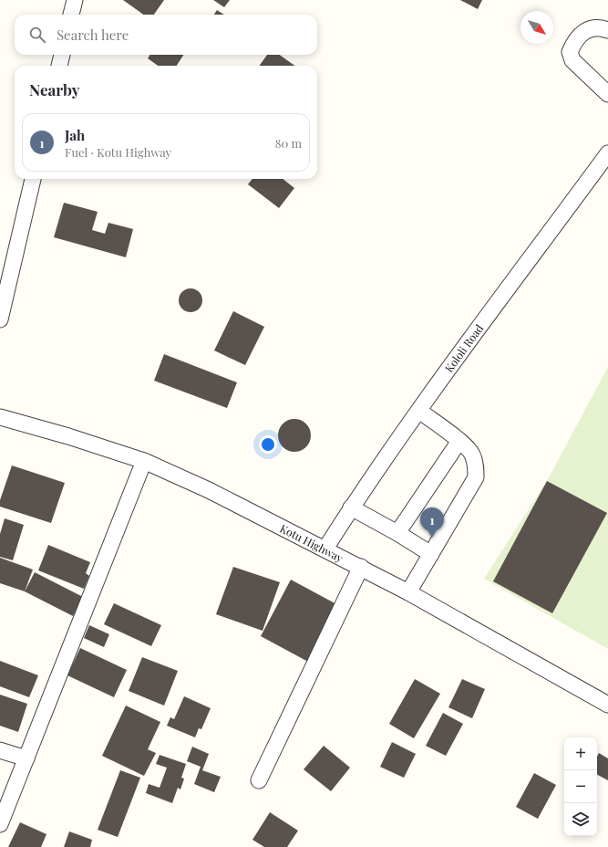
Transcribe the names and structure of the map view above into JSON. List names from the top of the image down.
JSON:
{
  "streets": {
    "street": ["Kololi Road", "Kotu Highway"]
  },
  "crossings": [
    ["Kololi Road", "Kotu Highway"]
  ],
  "north": "bottom right",
  "page": {
    "search": "Search here",
    "heading": "Nearby",
    "list": [
      {
        "mark": "1",
        "name": "Jah",
        "note": "Fuel · Kotu Highway",
        "value": "80 m"
      }
    ],
    "pins": "1",
    "map_buttons": ["+", "−"]
  }
}
